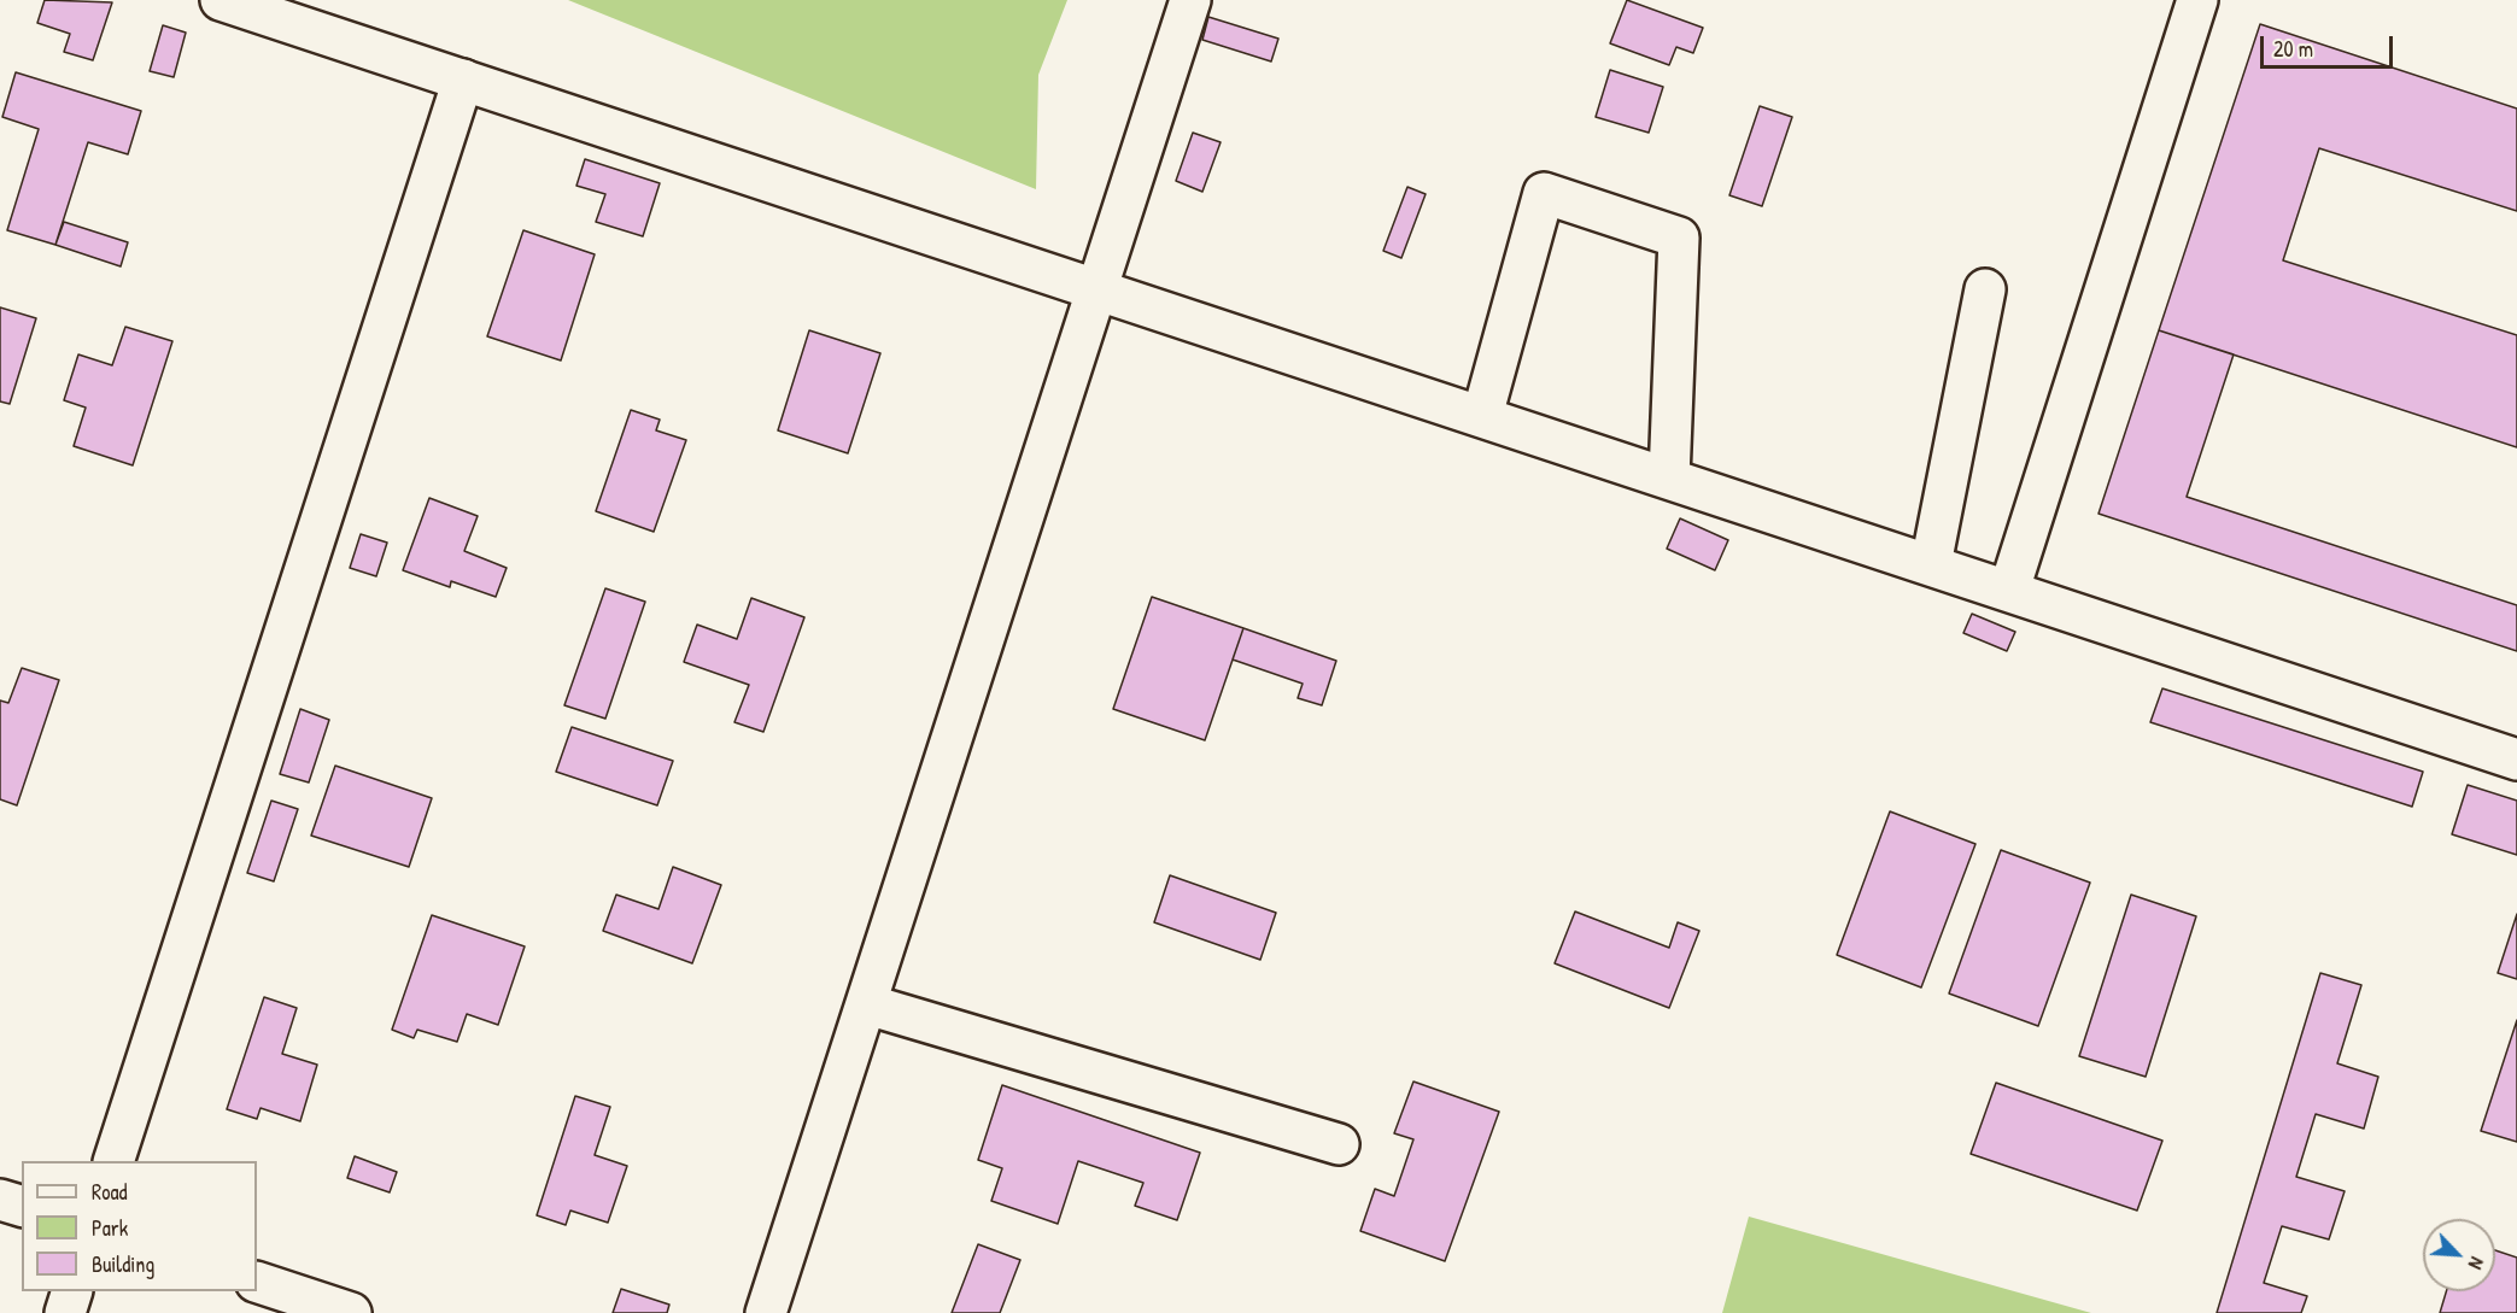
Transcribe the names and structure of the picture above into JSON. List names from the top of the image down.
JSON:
{
  "legend": ["Road", "Park", "Building"],
  "scale_bar": "20 m",
  "north": "bottom right"
}
